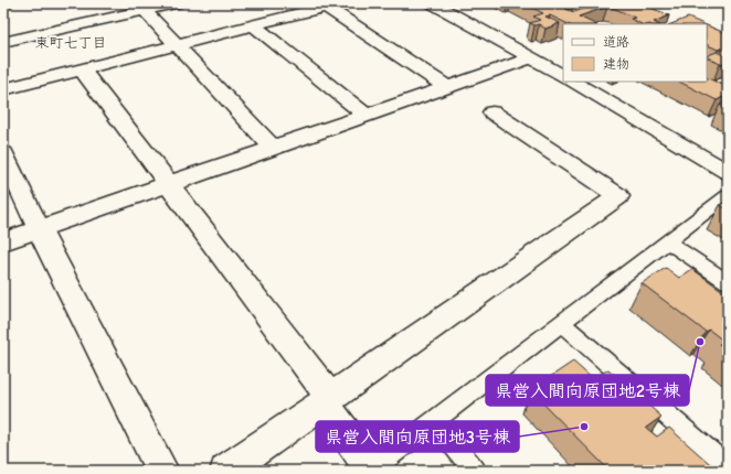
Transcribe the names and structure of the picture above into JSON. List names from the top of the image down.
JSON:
{
  "districts": ["東町七丁目"],
  "places": ["県営入間向原団地2号棟", "県営入間向原団地3号棟"],
  "legend": ["道路", "建物"]
}
